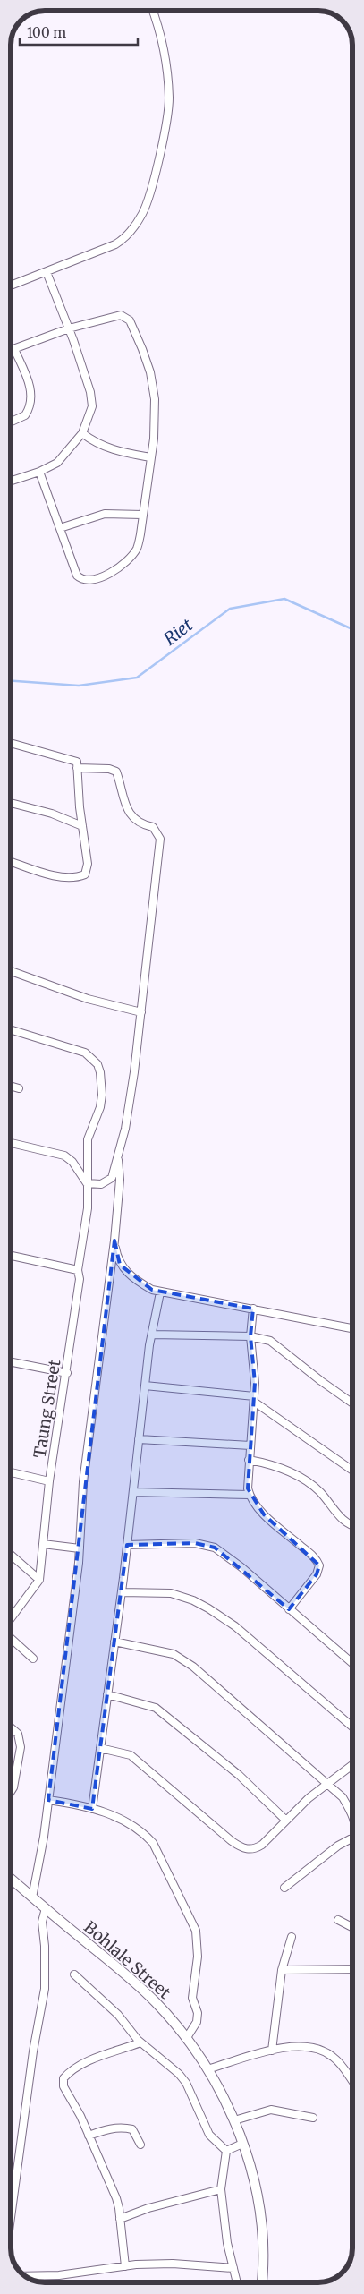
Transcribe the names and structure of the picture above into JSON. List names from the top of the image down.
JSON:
{
  "streets": {
    "street": ["Taung Street", "Bohlale Street"]
  },
  "water": ["Riet"],
  "scale_bar": "100 m"
}
